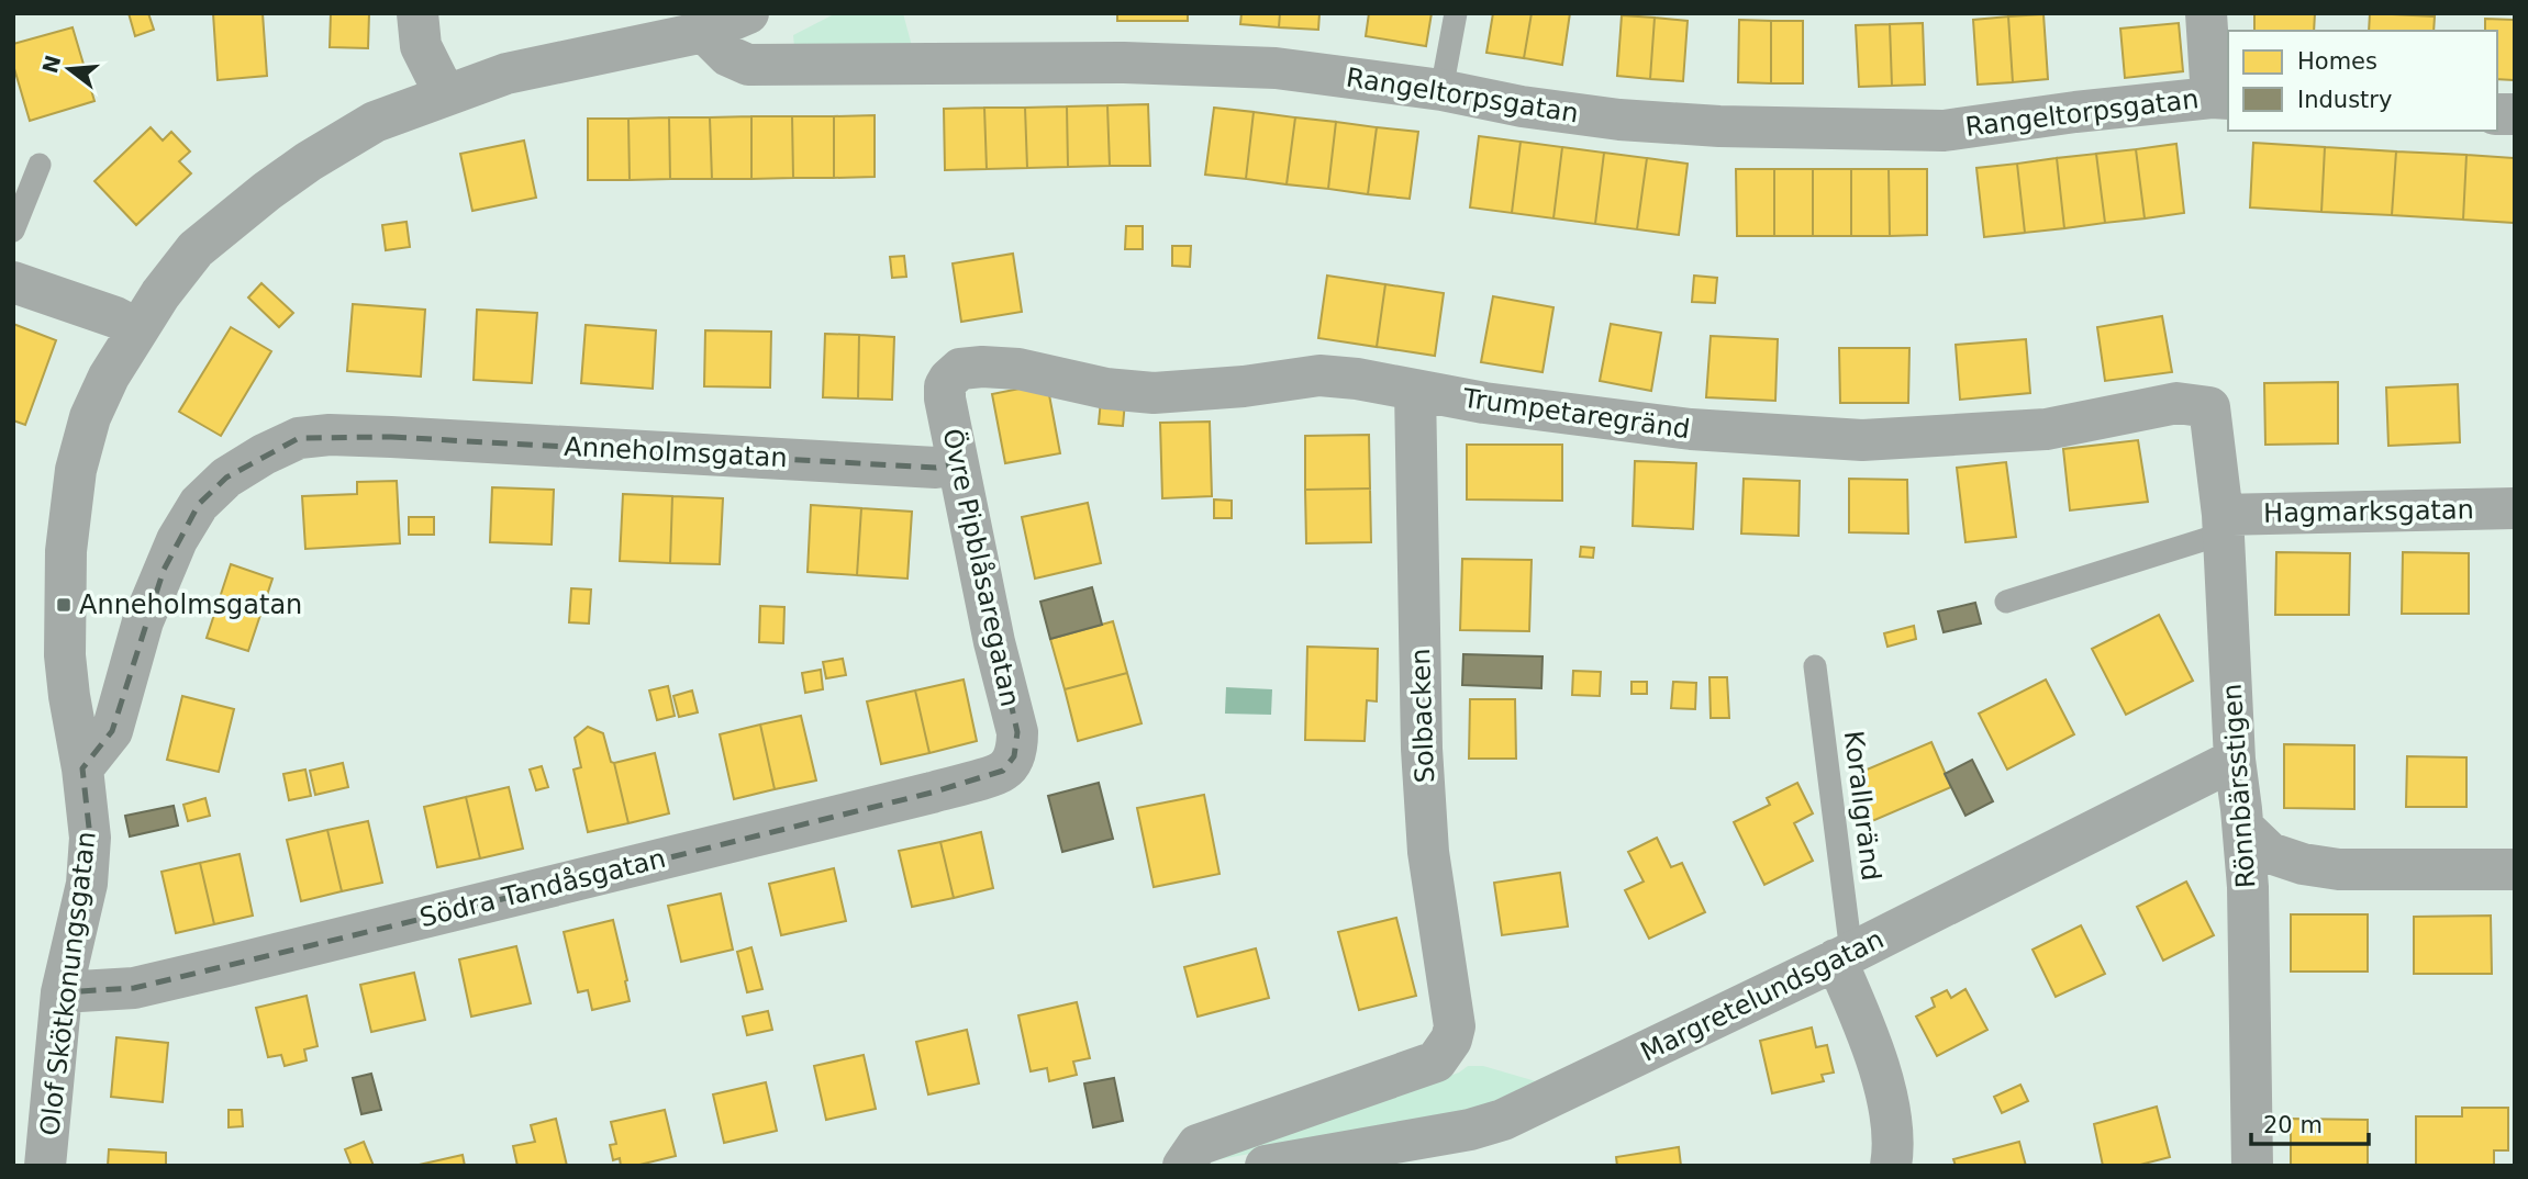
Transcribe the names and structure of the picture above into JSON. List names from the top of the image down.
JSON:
{
  "streets": {
    "street": [
      "Rangeltorpsgatan",
      "Trumpetaregränd",
      "Anneholmsgatan",
      "Hagmarksgatan",
      "Övre Pipblåsaregatan",
      "Solbacken",
      "Rönnbärsstigen",
      "Södra Tandåsgatan",
      "Olof Skötkonungsgatan",
      "Margretelundsgatan"
    ],
    "lane": ["Korallgränd"]
  },
  "crossings": [
    ["Rangeltorpsgatan", "Olof Skötkonungsgatan"],
    ["Trumpetaregränd", "Övre Pipblåsaregatan"],
    ["Trumpetaregränd", "Solbacken"],
    ["Trumpetaregränd", "Rönnbärsstigen"],
    ["Anneholmsgatan", "Övre Pipblåsaregatan"],
    ["Anneholmsgatan", "Olof Skötkonungsgatan"],
    ["Hagmarksgatan", "Rönnbärsstigen"],
    ["Övre Pipblåsaregatan", "Södra Tandåsgatan"],
    ["Rönnbärsstigen", "Margretelundsgatan"],
    ["Korallgränd", "Margretelundsgatan"],
    ["Södra Tandåsgatan", "Olof Skötkonungsgatan"]
  ],
  "places": {
    "transit": ["Anneholmsgatan"]
  },
  "legend": ["Homes", "Industry"],
  "scale_bar": "20 m",
  "north": "left"
}
